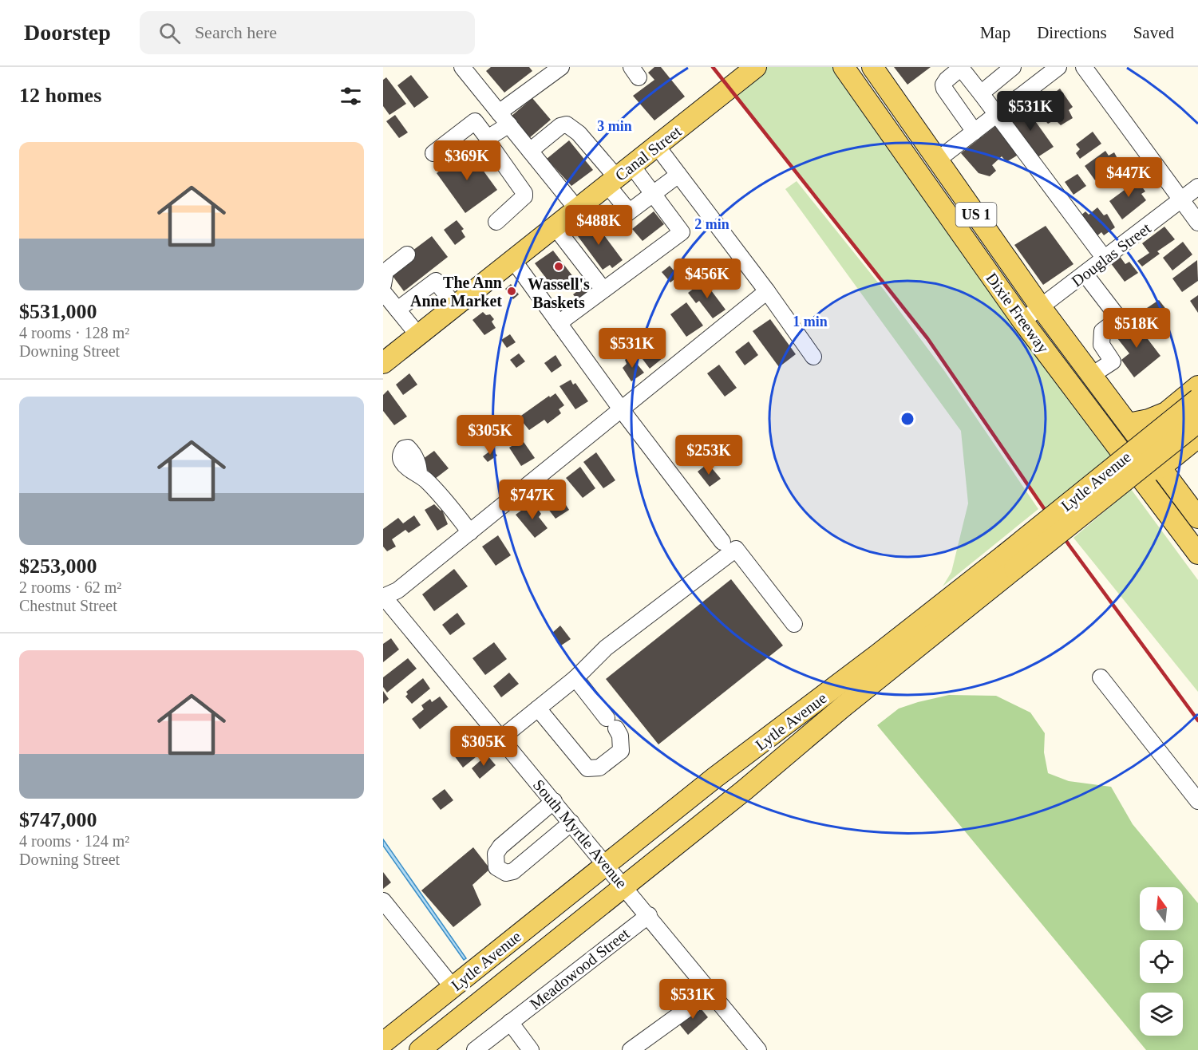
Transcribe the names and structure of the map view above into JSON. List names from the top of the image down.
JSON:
{
  "streets": {
    "main road": [
      "Canal Street",
      "US 1",
      "Dixie Freeway",
      "Lytle Avenue"
    ],
    "street": ["Douglas Street", "South Myrtle Avenue", "Meadowood Street"]
  },
  "crossings": [
    ["Douglas Street", "Dixie Freeway"],
    ["Lytle Avenue", "South Myrtle Avenue"],
    ["South Myrtle Avenue", "Meadowood Street"]
  ],
  "places": ["Wassell's Baskets", "The Ann Anne Market"],
  "north": "top",
  "page": {
    "header": "Doorstep",
    "search": "Search here",
    "nav": ["Map", "Directions", "Saved"],
    "heading": "12 homes",
    "price": [
      "$531K",
      "$369K",
      "$447K",
      "$488K",
      "$456K",
      "$518K",
      "$531K",
      "$305K",
      "$253K",
      "$747K",
      "$305K",
      "$531K"
    ],
    "list": [
      {
        "name": "$531,000",
        "note": "4 rooms · 128 m² · Downing Street"
      },
      {
        "name": "$253,000",
        "note": "2 rooms · 62 m² · Chestnut Street"
      },
      {
        "name": "$747,000",
        "note": "4 rooms · 124 m² · Downing Street"
      }
    ]
  },
  "rings": ["3 min", "2 min", "1 min"]
}
